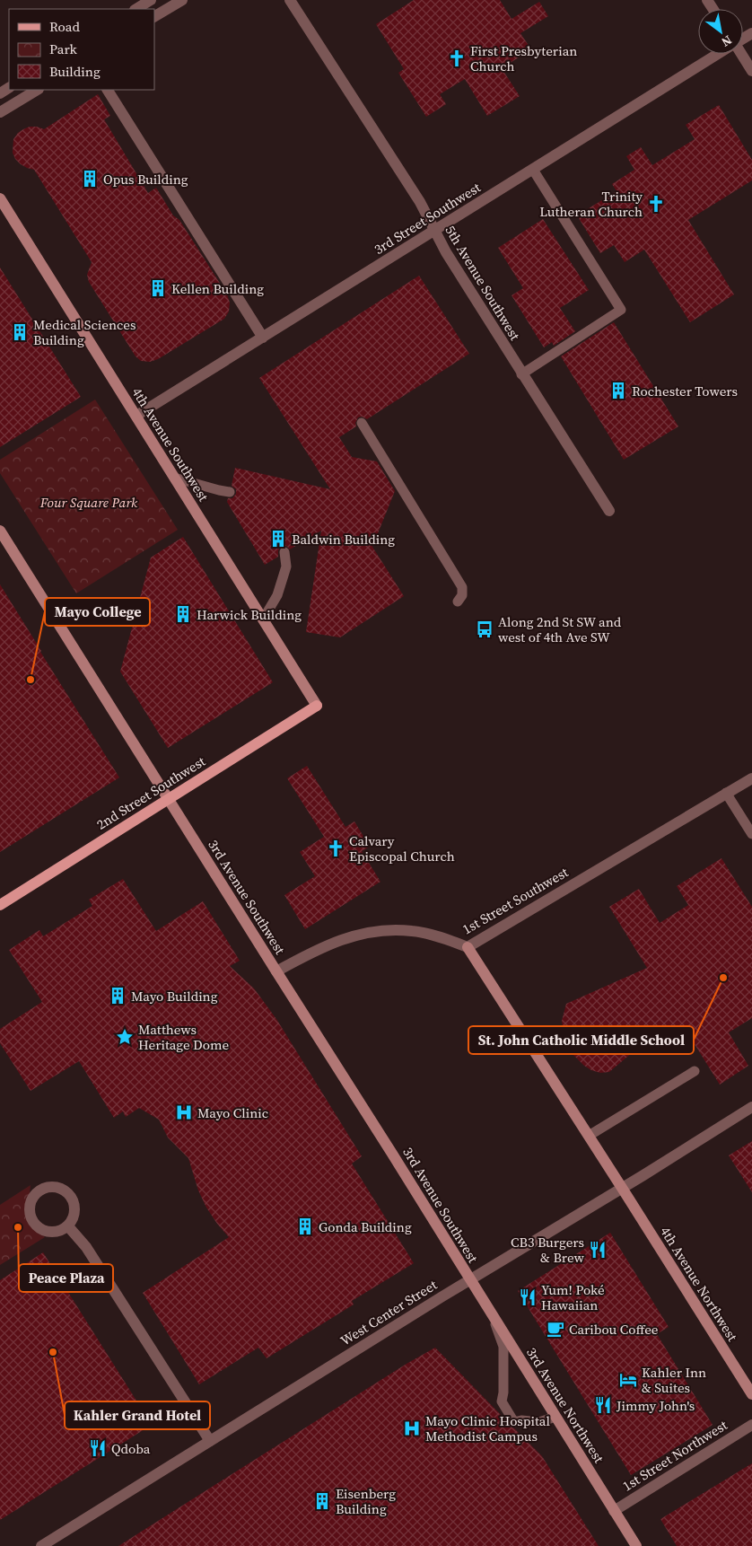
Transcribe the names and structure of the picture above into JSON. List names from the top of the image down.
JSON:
{
  "streets": {
    "main road": [
      "4th Avenue Southwest",
      "2nd Street Southwest",
      "3rd Avenue Southwest",
      "4th Avenue Northwest",
      "3rd Avenue Northwest"
    ],
    "street": [
      "3rd Street Southwest",
      "5th Avenue Southwest",
      "1st Street Southwest",
      "West Center Street",
      "1st Street Northwest"
    ]
  },
  "crossings": [
    ["3rd Street Southwest", "5th Avenue Southwest"],
    ["3rd Street Southwest", "4th Avenue Southwest"],
    ["4th Avenue Southwest", "2nd Street Southwest"],
    ["2nd Street Southwest", "3rd Avenue Southwest"],
    ["3rd Avenue Southwest", "1st Street Southwest"],
    ["3rd Avenue Southwest", "West Center Street"],
    ["3rd Avenue Southwest", "3rd Avenue Northwest"],
    ["4th Avenue Northwest", "West Center Street"],
    ["West Center Street", "3rd Avenue Northwest"],
    ["3rd Avenue Northwest", "1st Street Northwest"]
  ],
  "parks": ["Four Square Park"],
  "places": {
    "church": ["First Presbyterian Church", "Trinity Lutheran Church", "Calvary Episcopal Church"],
    "building": [
      "Opus Building",
      "Kellen Building",
      "Medical Sciences Building",
      "Rochester Towers",
      "Baldwin Building",
      "Harwick Building",
      "Mayo Building",
      "Gonda Building",
      "Eisenberg Building"
    ],
    "bus stop": ["Along 2nd St SW and west of 4th Ave SW"],
    "other": [
      "Mayo College",
      "St. John Catholic Middle School",
      "Peace Plaza",
      "Kahler Grand Hotel"
    ],
    "place": ["Matthews Heritage Dome"],
    "hospital": ["Mayo Clinic", "Mayo Clinic Hospital Methodist Campus"],
    "restaurant": [
      "CB3 Burgers & Brew",
      "Yum! Poké Hawaiian",
      "Jimmy John's",
      "Qdoba"
    ],
    "cafe": ["Caribou Coffee"],
    "hotel": ["Kahler Inn & Suites"]
  },
  "legend": ["Road", "Park", "Building"],
  "north": "bottom right"
}
